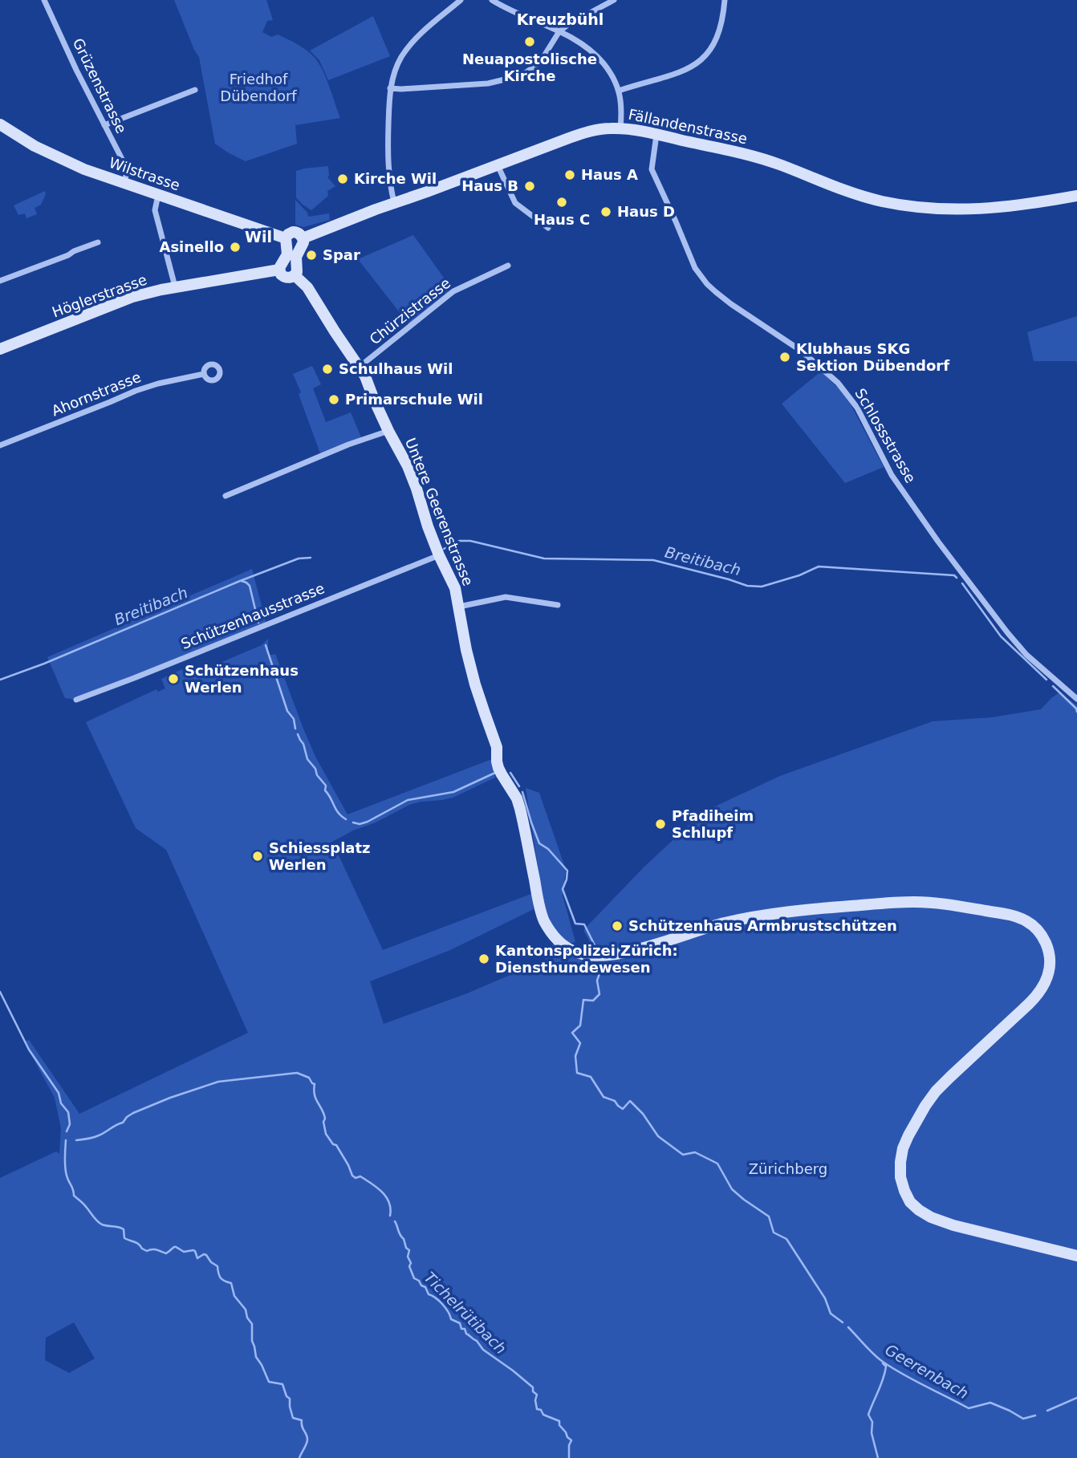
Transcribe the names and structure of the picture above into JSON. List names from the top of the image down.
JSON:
{
  "streets": {
    "street": [
      "Grüzenstrasse",
      "Fällandenstrasse",
      "Wilstrasse",
      "Höglerstrasse",
      "Chürzistrasse",
      "Ahornstrasse",
      "Schlossstrasse",
      "Untere Geerenstrasse",
      "Schützenhausstrasse"
    ]
  },
  "crossings": [
    ["Grüzenstrasse", "Wilstrasse"],
    ["Fällandenstrasse", "Wilstrasse"],
    ["Fällandenstrasse", "Schlossstrasse"],
    ["Chürzistrasse", "Untere Geerenstrasse"],
    ["Untere Geerenstrasse", "Schützenhausstrasse"]
  ],
  "districts": ["Kreuzbühl", "Wil"],
  "water": ["Breitibach", "Tichelrütibach", "Geerenbach"],
  "parks": ["Friedhof Dübendorf", "Zürichberg"],
  "places": [
    "Neuapostolische Kirche",
    "Haus A",
    "Kirche Wil",
    "Haus B",
    "Haus C",
    "Haus D",
    "Asinello",
    "Spar",
    "Klubhaus SKG Sektion Dübendorf",
    "Schulhaus Wil",
    "Primarschule Wil",
    "Schützenhaus Werlen",
    "Pfadiheim Schlupf",
    "Schiessplatz Werlen",
    "Schützenhaus Armbrustschützen",
    "Kantonspolizei Zürich: Diensthundewesen"
  ]
}
